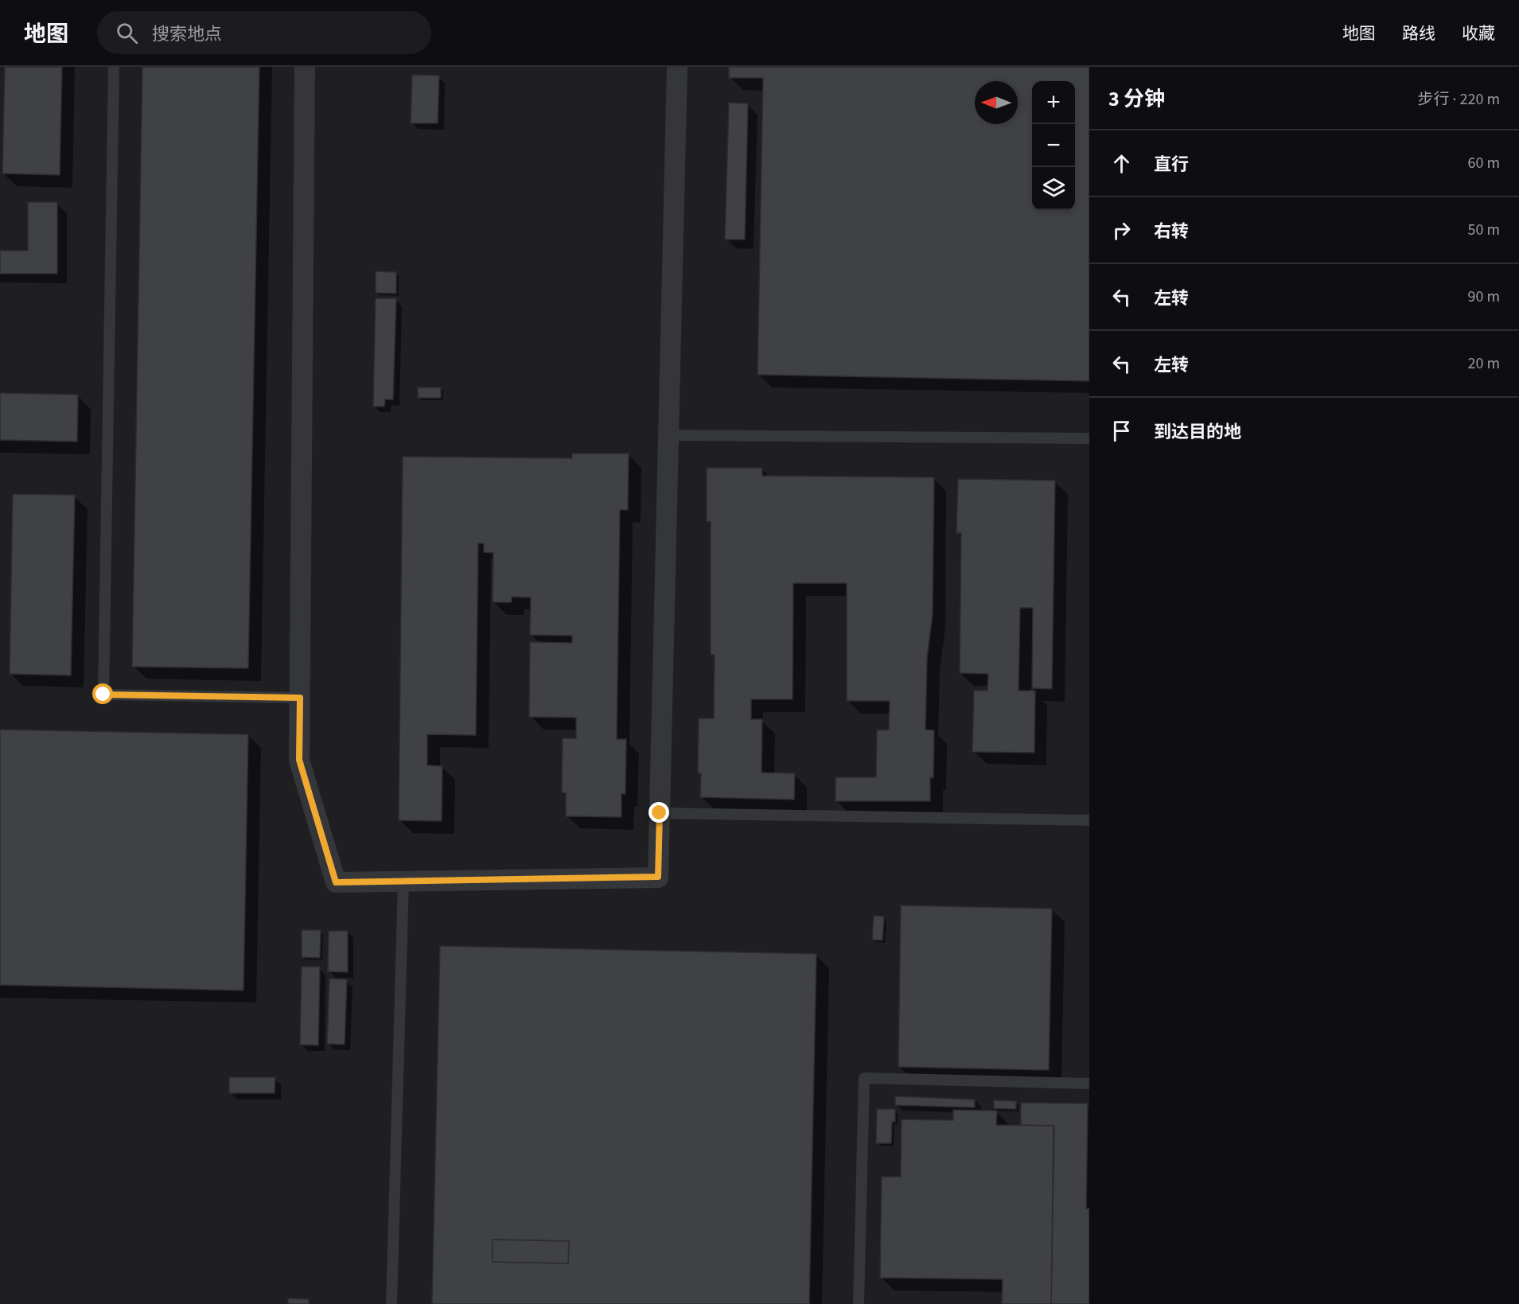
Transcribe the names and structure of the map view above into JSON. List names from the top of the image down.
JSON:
{
  "north": "left",
  "page": {
    "header": "地图",
    "search": "搜索地点",
    "nav": ["地图", "路线", "收藏"],
    "heading": ["3 分钟", "步行 · 220 m"],
    "map_buttons": ["+", "−"],
    "list": [
      ["直行", "60 m"],
      ["右转", "50 m"],
      ["左转", "90 m"],
      ["左转", "20 m"],
      "到达目的地"
    ]
  }
}
